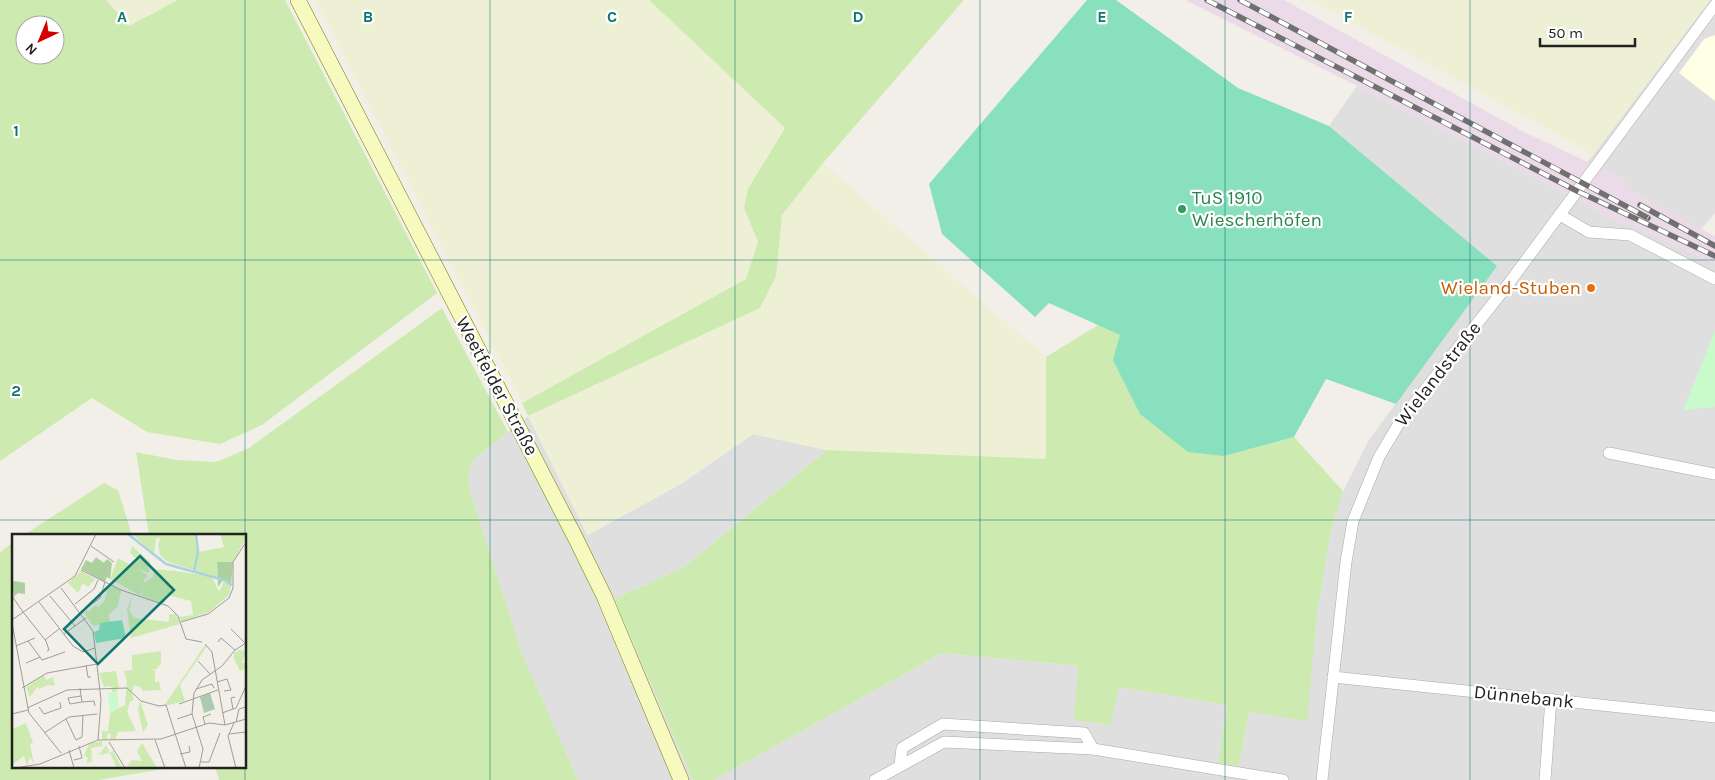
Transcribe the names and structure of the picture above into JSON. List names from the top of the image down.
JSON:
{
  "streets": {
    "street": ["Wielandstraße", "Weetfelder Straße", "Dünnebank"]
  },
  "crossings": [
    ["Wielandstraße", "Dünnebank"]
  ],
  "places": ["TuS 1910 Wiescherhöfen", "Wieland-Stuben"],
  "scale_bar": "50 m",
  "north": "bottom left",
  "grid": {
    "columns": [
      "A",
      "B",
      "C",
      "D",
      "E",
      "F"
    ],
    "rows": ["1", "2"]
  }
}
